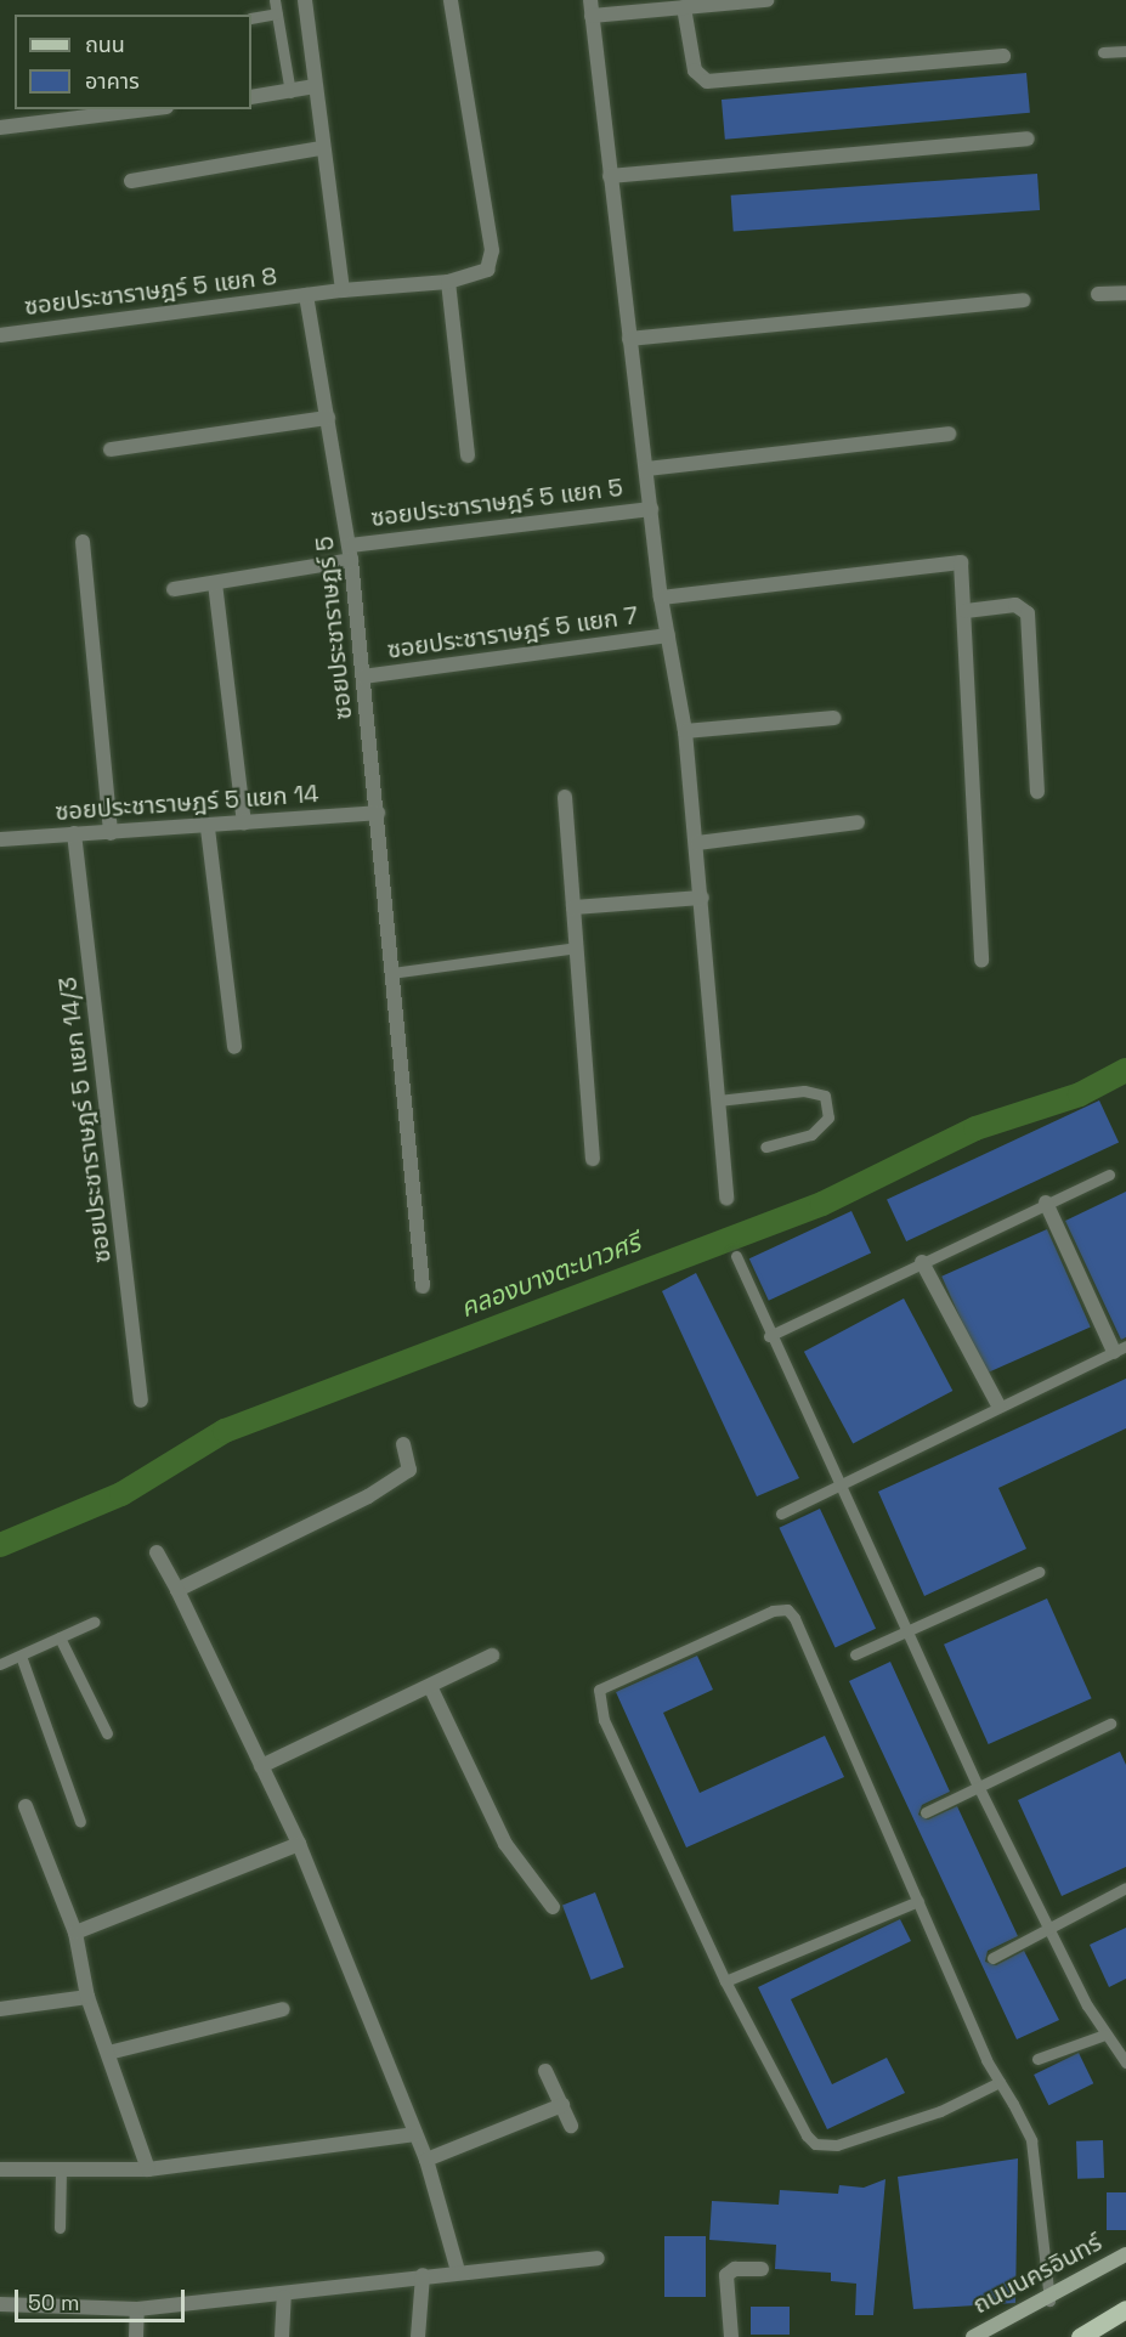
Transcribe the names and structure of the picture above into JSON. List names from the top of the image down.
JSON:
{
  "streets": {
    "main road": ["ถนนนครอินทร์"],
    "street": [
      "ซอยประชาราษฎร์ 5 แยก 8",
      "ซอยประชาราษฎร์ 5 แยก 5",
      "ซอยประชาราษฏร์ 5",
      "ซอยประชาราษฎร์ 5 แยก 7",
      "ซอยประชาราษฎร์ 5 แยก 14",
      "ซอยประชาราษฎร์ 5 แยก 14/3"
    ]
  },
  "crossings": [
    ["ซอยประชาราษฎร์ 5 แยก 8", "ซอยประชาราษฏร์ 5"],
    ["ซอยประชาราษฎร์ 5 แยก 5", "ซอยประชาราษฏร์ 5"],
    ["ซอยประชาราษฏร์ 5", "ซอยประชาราษฎร์ 5 แยก 7"],
    ["ซอยประชาราษฏร์ 5", "ซอยประชาราษฎร์ 5 แยก 14"],
    ["ซอยประชาราษฎร์ 5 แยก 14", "ซอยประชาราษฎร์ 5 แยก 14/3"]
  ],
  "water": ["คลองบางตะนาวศรี"],
  "legend": ["ถนน", "อาคาร"],
  "scale_bar": "50 m"
}
